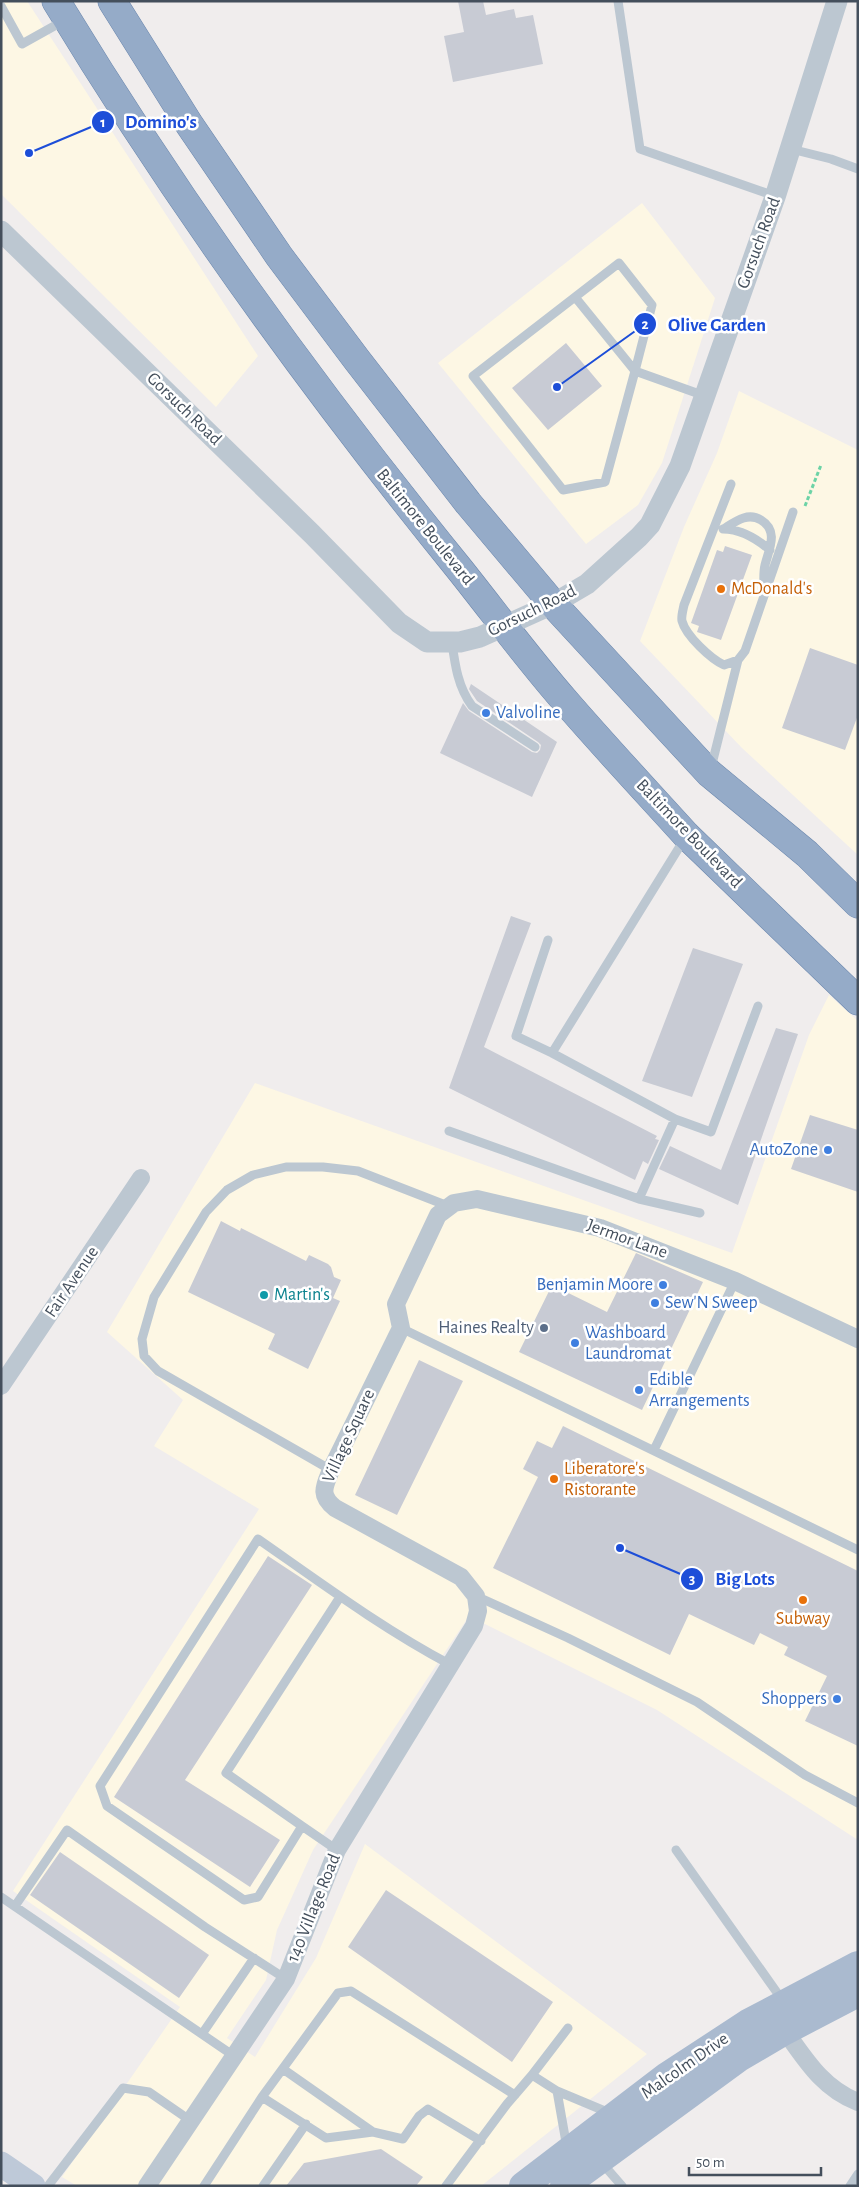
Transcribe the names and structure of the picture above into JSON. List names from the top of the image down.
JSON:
{
  "streets": {
    "highway": ["Baltimore Boulevard"],
    "main road": ["Malcolm Drive"],
    "street": [
      "Gorsuch Road",
      "Jermor Lane",
      "Fair Avenue",
      "Village Square",
      "140 Village Road"
    ]
  },
  "crossings": [
    ["Gorsuch Road", "Baltimore Boulevard"],
    ["Village Square", "140 Village Road"]
  ],
  "places": [
    "Domino's",
    "Olive Garden",
    "McDonald's",
    "Valvoline",
    "AutoZone",
    "Benjamin Moore",
    "Martin's",
    "Sew'N Sweep",
    "Haines Realty",
    "Washboard Laundromat",
    "Edible Arrangements",
    "Liberatore's Ristorante",
    "Big Lots",
    "Subway",
    "Shoppers"
  ],
  "scale_bar": "50 m"
}
